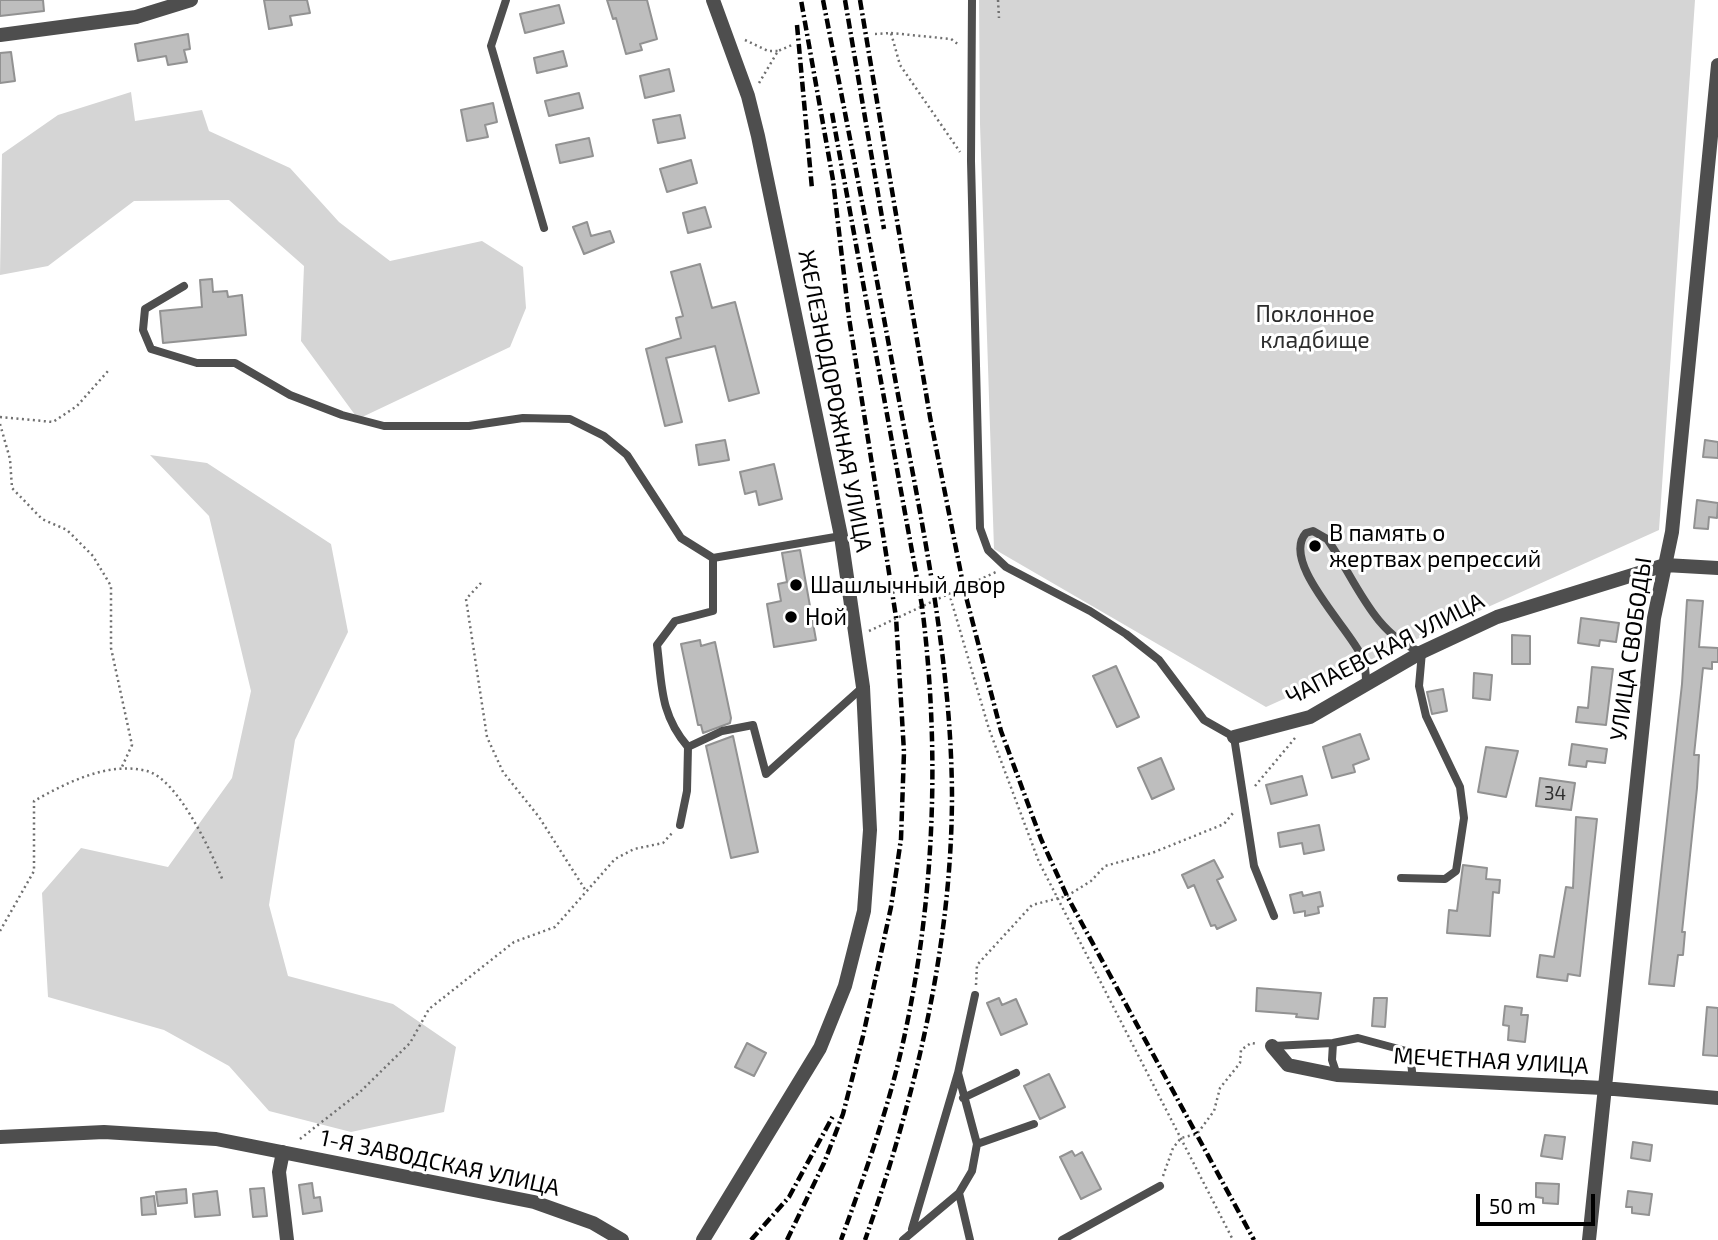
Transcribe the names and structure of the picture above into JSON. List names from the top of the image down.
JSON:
{
  "streets": {
    "street": [
      "ЖЕЛЕЗНОДОРОЖНАЯ УЛИЦА",
      "ЧАПАЕВСКАЯ УЛИЦА",
      "УЛИЦА СВОБОДЫ",
      "МЕЧЕТНАЯ УЛИЦА",
      "1-Я ЗАВОДСКАЯ УЛИЦА"
    ]
  },
  "crossings": [
    ["ЧАПАЕВСКАЯ УЛИЦА", "УЛИЦА СВОБОДЫ"],
    ["УЛИЦА СВОБОДЫ", "МЕЧЕТНАЯ УЛИЦА"]
  ],
  "parks": ["Поклонное кладбище"],
  "places": ["В память о жертвах репрессий", "Шашлычный двор", "Ной"],
  "house_numbers": ["34"],
  "scale_bar": "50 m"
}
